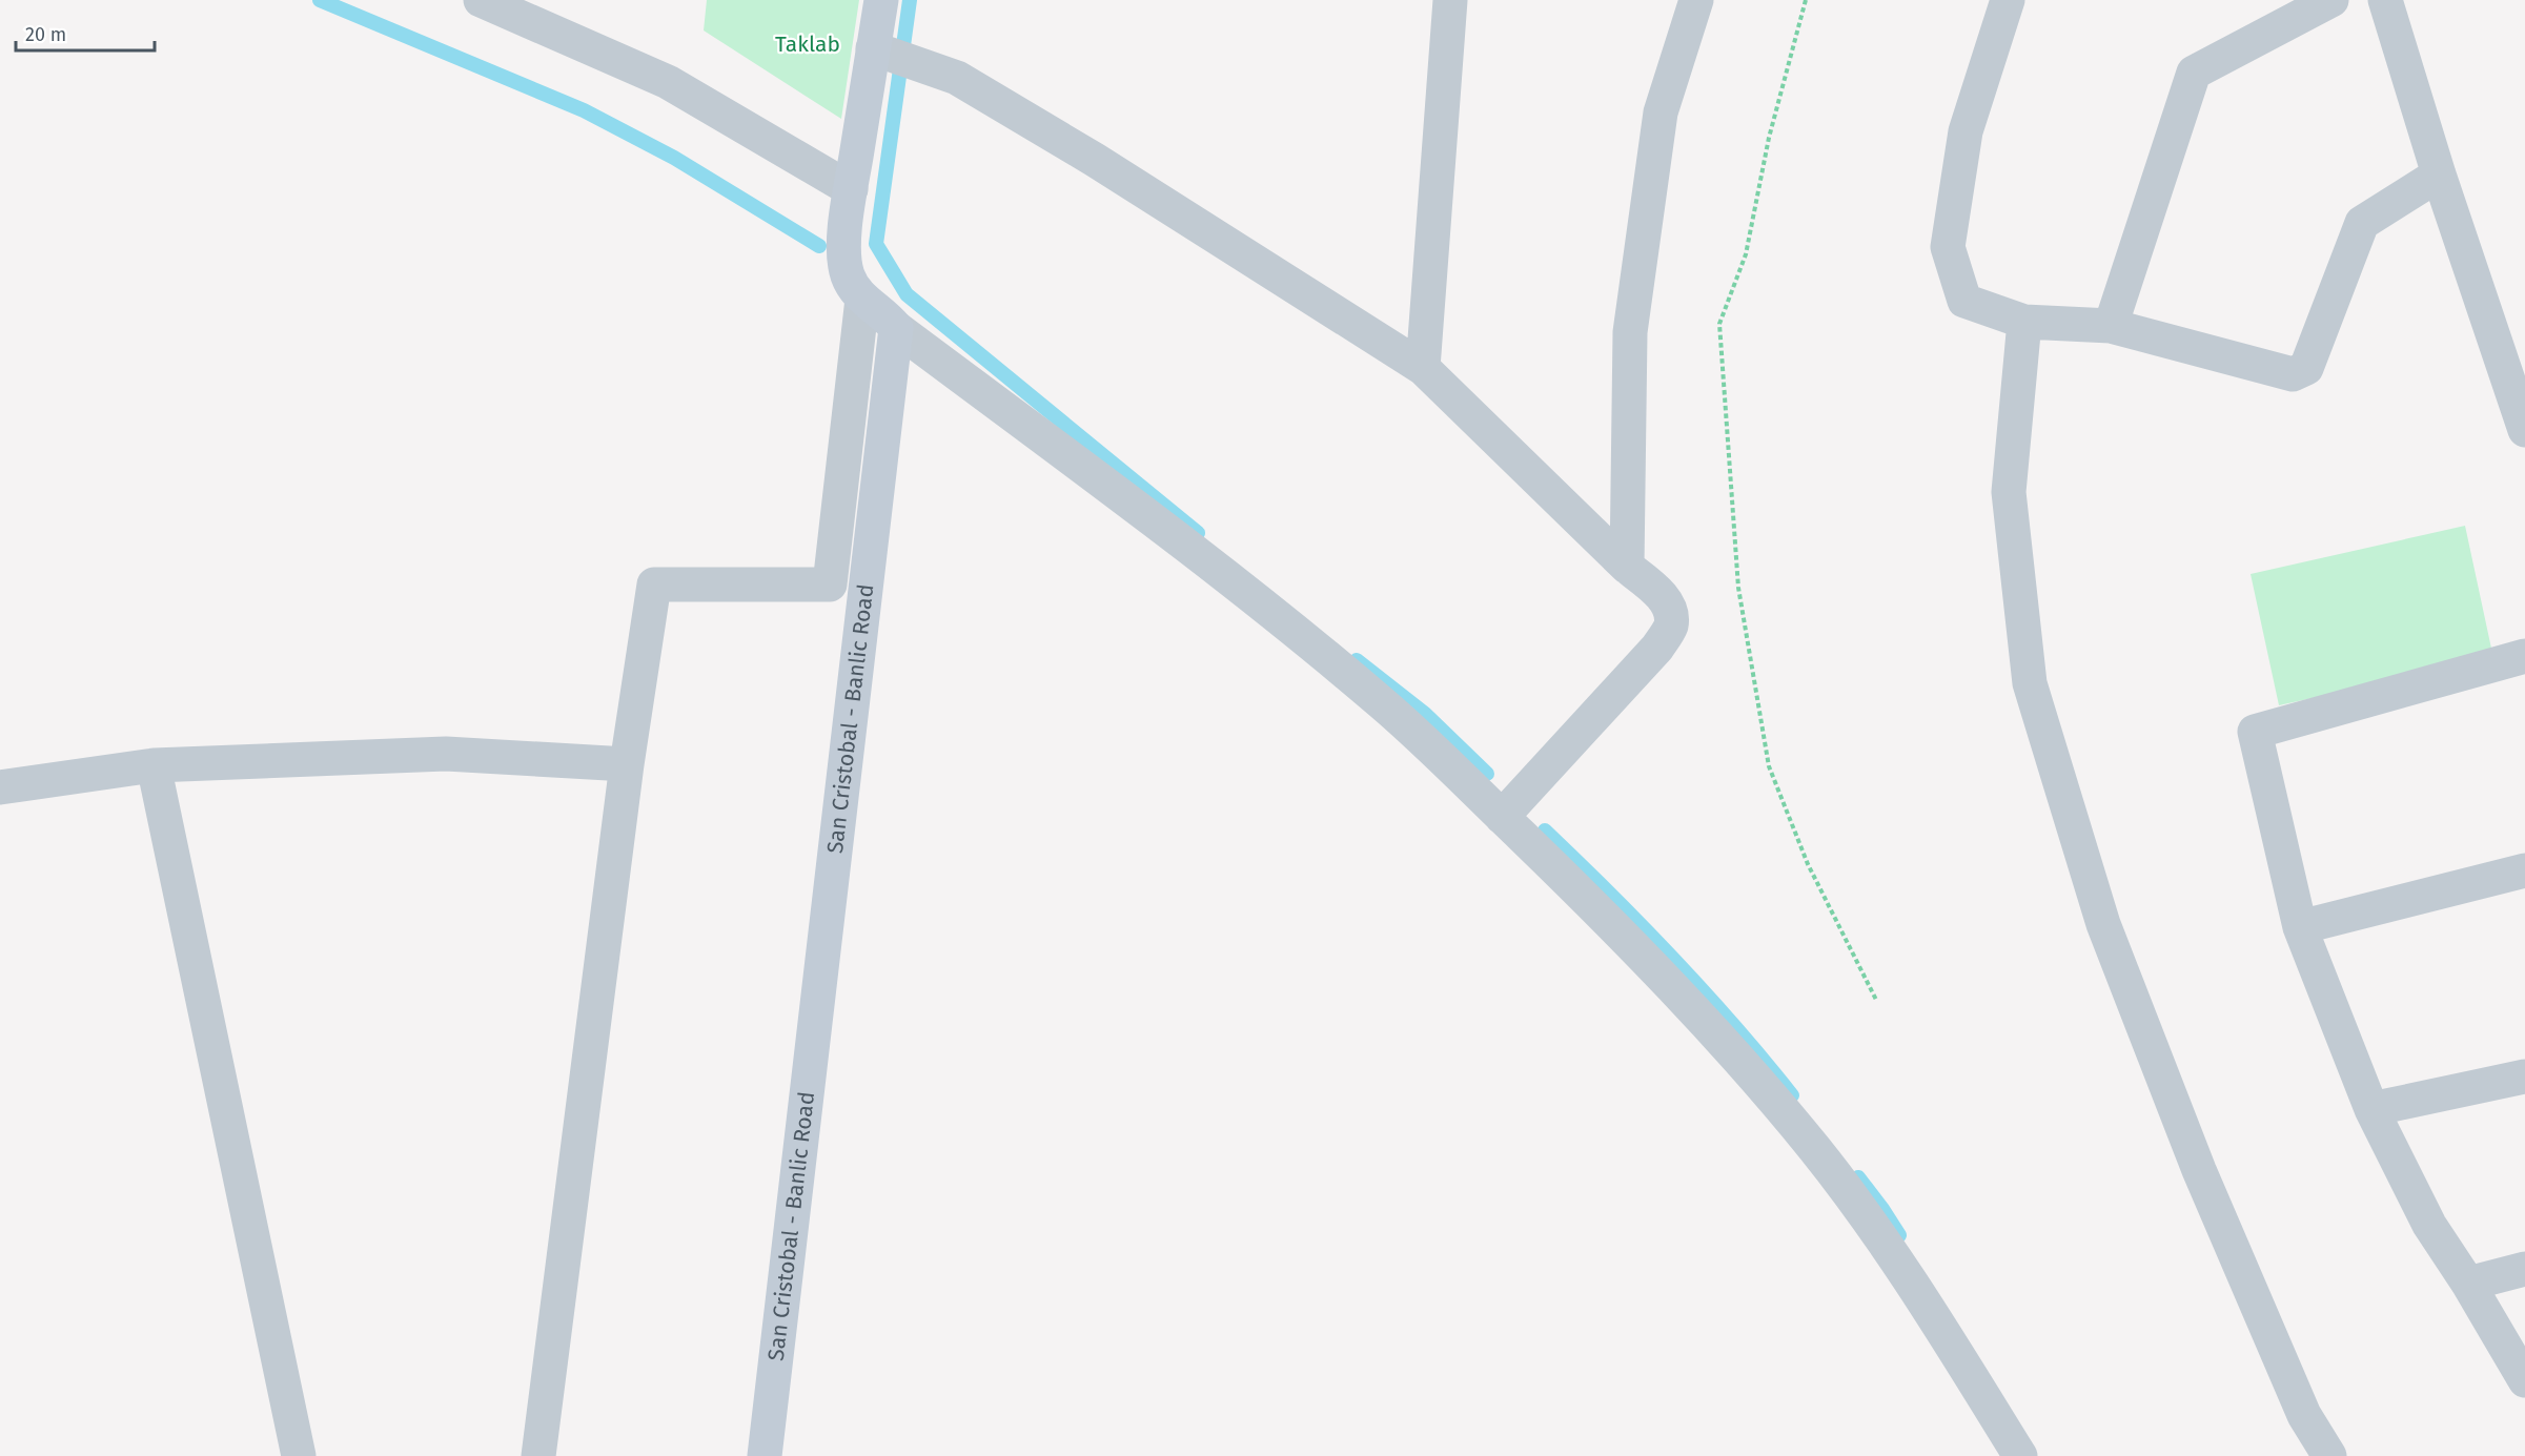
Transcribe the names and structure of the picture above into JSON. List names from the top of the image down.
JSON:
{
  "streets": {
    "street": ["San Cristobal - Banlic Road"]
  },
  "parks": ["Taklab"],
  "scale_bar": "20 m"
}
